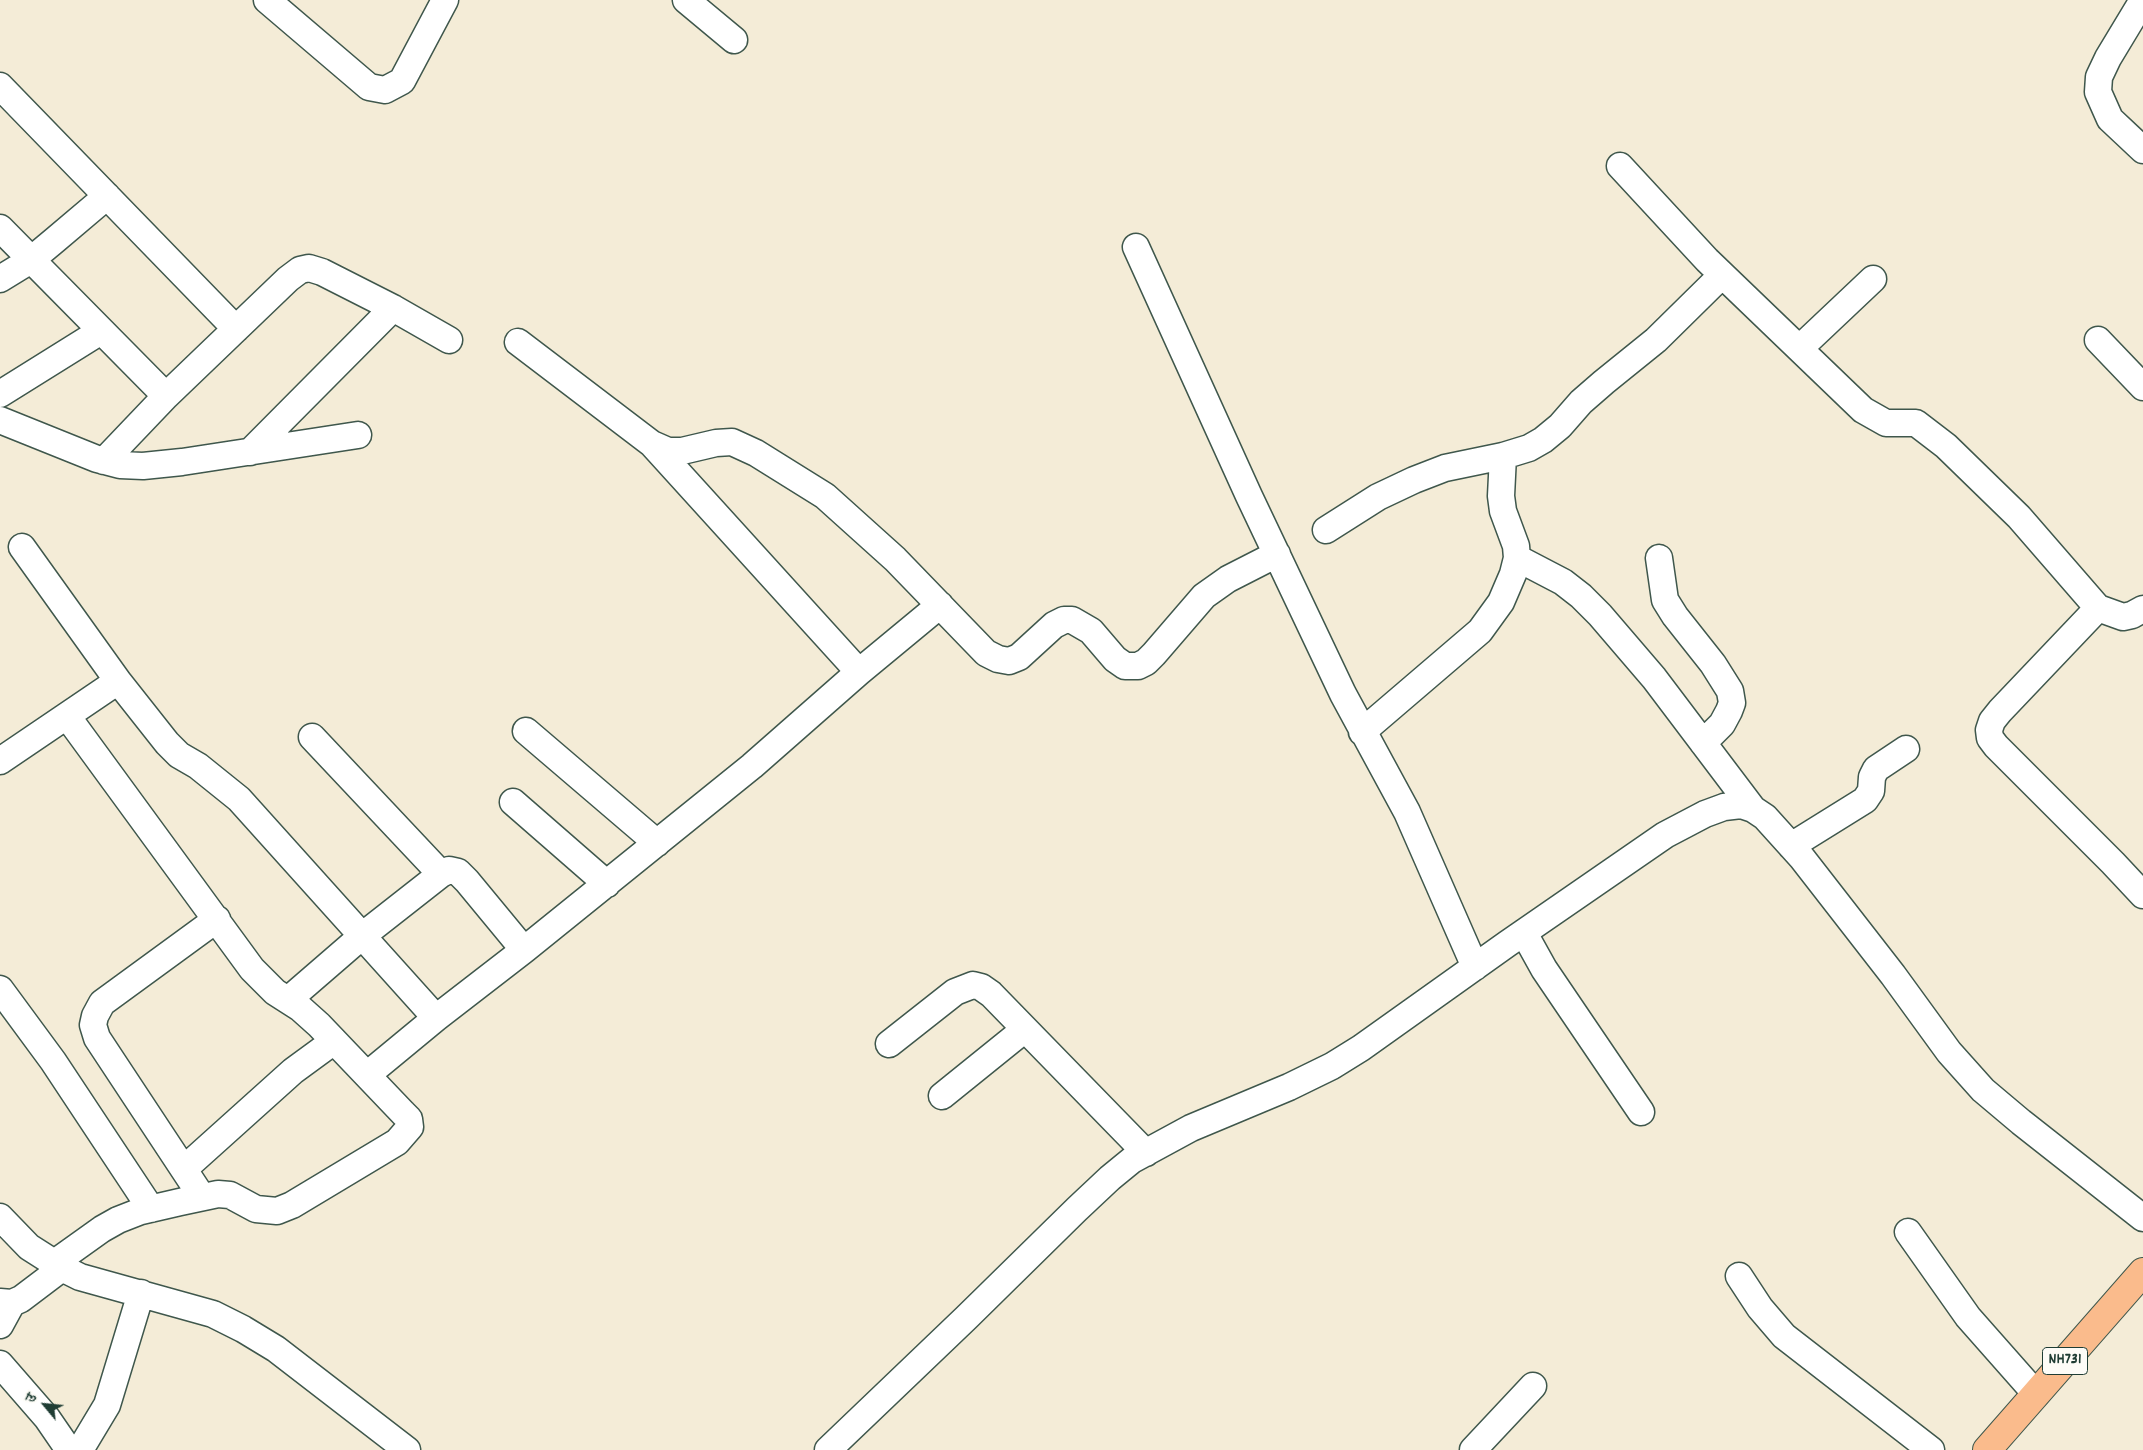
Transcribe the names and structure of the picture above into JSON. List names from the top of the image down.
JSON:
{
  "streets": {
    "highway": ["NH731"]
  },
  "north": "top left"
}
